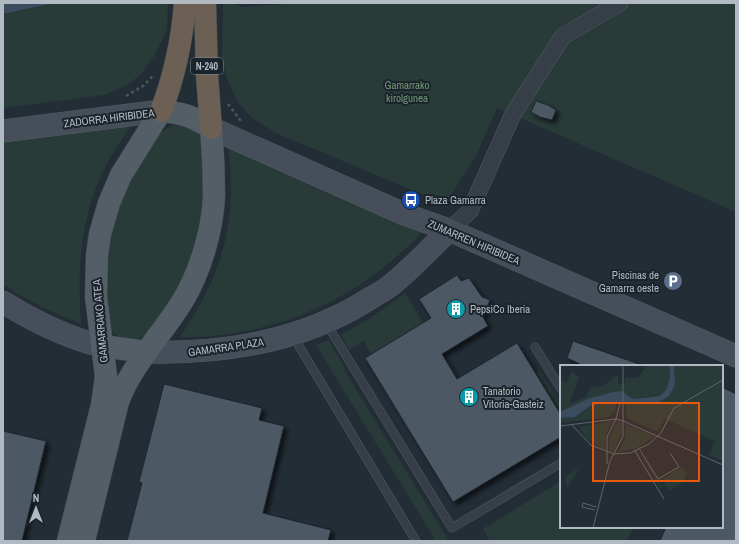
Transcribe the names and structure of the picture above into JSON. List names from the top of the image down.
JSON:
{
  "streets": {
    "highway": ["N-240"],
    "main road": ["ZADORRA HIRIBIDEA", "GAMARRAKO ATEA", "GAMARRA PLAZA"],
    "street": ["ZUMARREN HIRIBIDEA"]
  },
  "crossings": [
    ["N-240", "ZADORRA HIRIBIDEA"],
    ["N-240", "ZUMARREN HIRIBIDEA"],
    ["N-240", "GAMARRAKO ATEA"],
    ["ZADORRA HIRIBIDEA", "ZUMARREN HIRIBIDEA"],
    ["ZADORRA HIRIBIDEA", "GAMARRAKO ATEA"],
    ["ZUMARREN HIRIBIDEA", "GAMARRA PLAZA"],
    ["GAMARRAKO ATEA", "GAMARRA PLAZA"]
  ],
  "parks": ["Gamarrako kirolgunea"],
  "places": {
    "bus stop": ["Plaza Gamarra"],
    "parking": ["Piscinas de Gamarra oeste"],
    "building": ["PepsiCo Iberia", "Tanatorio Vitoria-Gasteiz"]
  },
  "north": "top"
}
